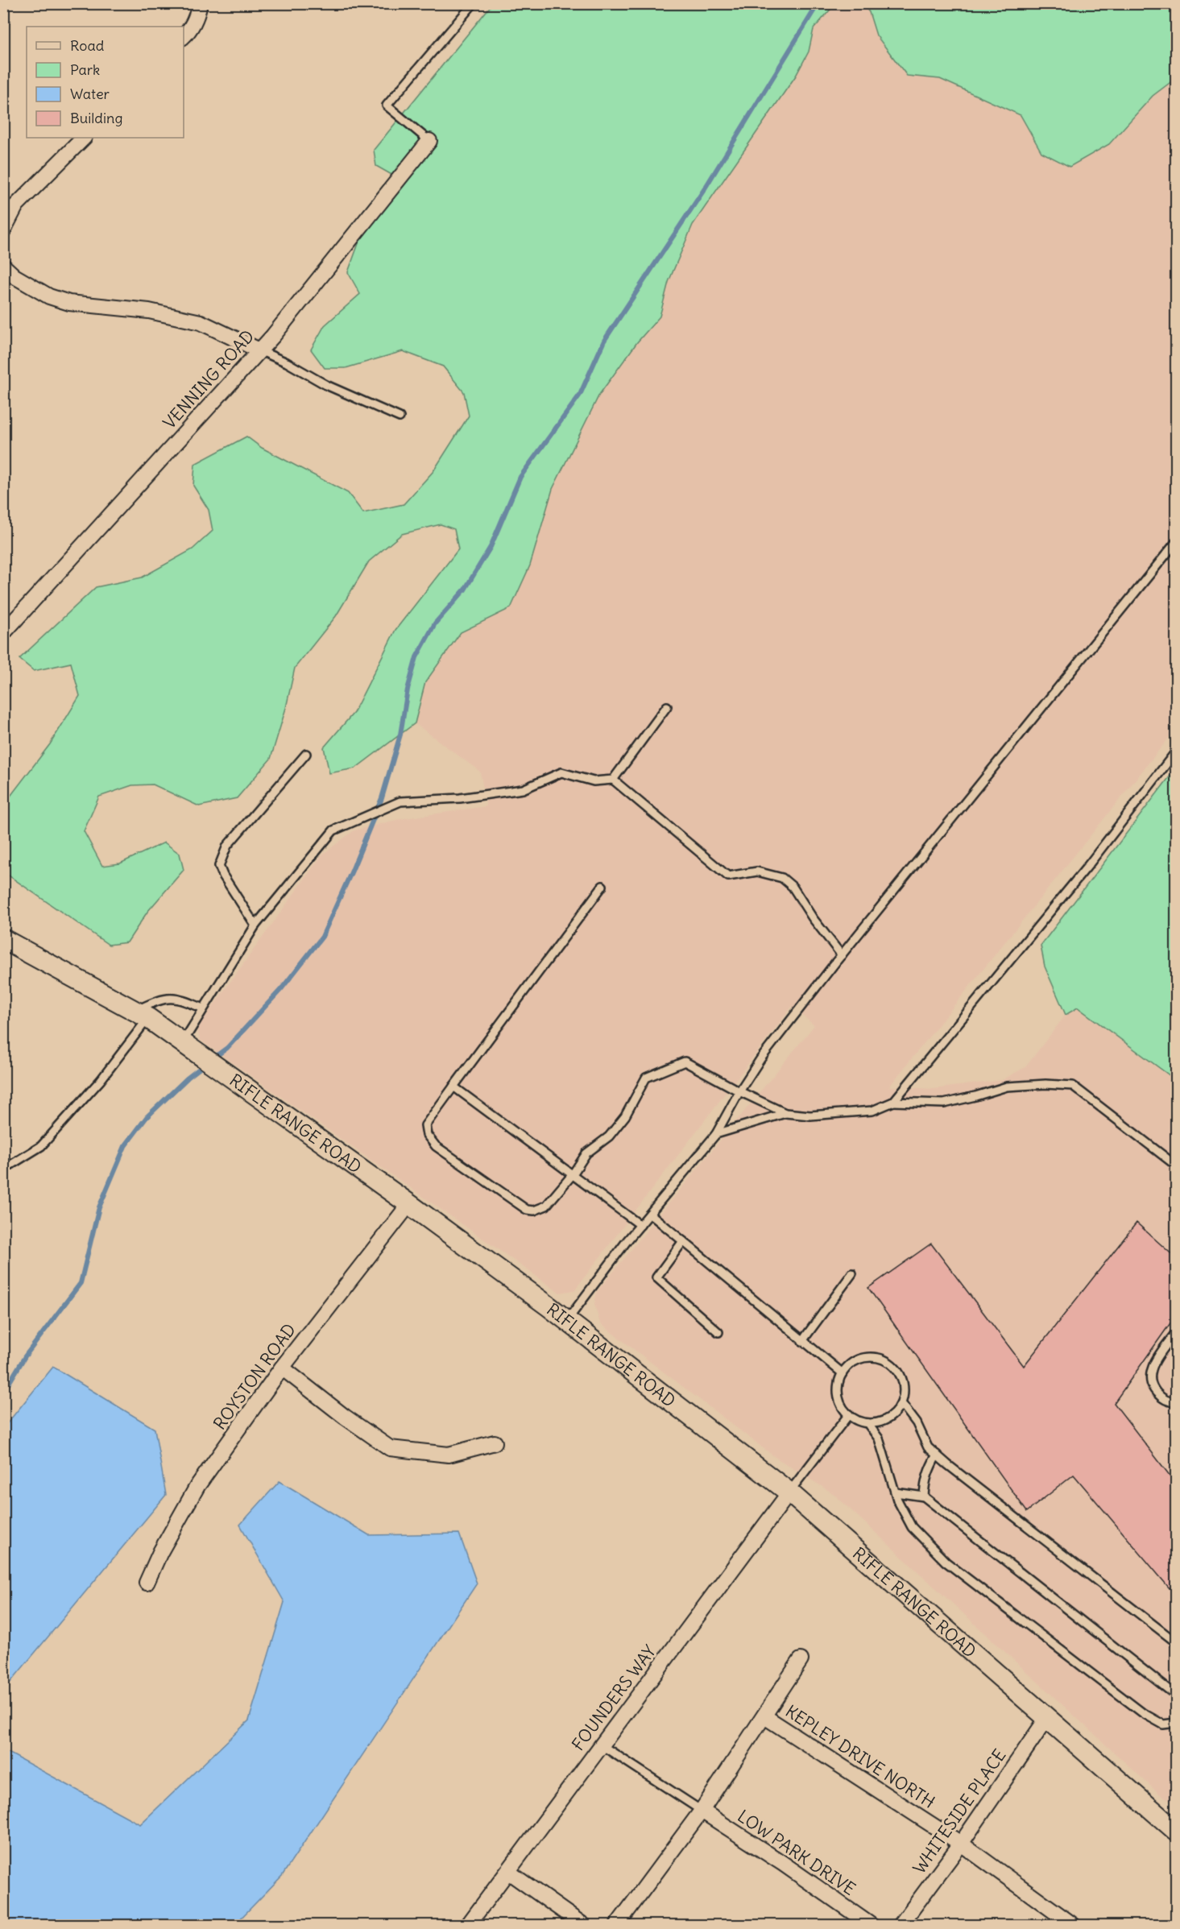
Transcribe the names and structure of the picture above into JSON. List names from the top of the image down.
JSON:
{
  "streets": {
    "main road": ["RIFLE RANGE ROAD"],
    "street": [
      "VENNING ROAD",
      "ROYSTON ROAD",
      "FOUNDERS WAY",
      "KEPLEY DRIVE NORTH",
      "WHITESIDE PLACE",
      "LOW PARK DRIVE"
    ]
  },
  "crossings": [
    ["RIFLE RANGE ROAD", "ROYSTON ROAD"],
    ["RIFLE RANGE ROAD", "FOUNDERS WAY"],
    ["RIFLE RANGE ROAD", "WHITESIDE PLACE"],
    ["KEPLEY DRIVE NORTH", "WHITESIDE PLACE"]
  ],
  "legend": [
    "Road",
    "Park",
    "Water",
    "Building"
  ]
}
